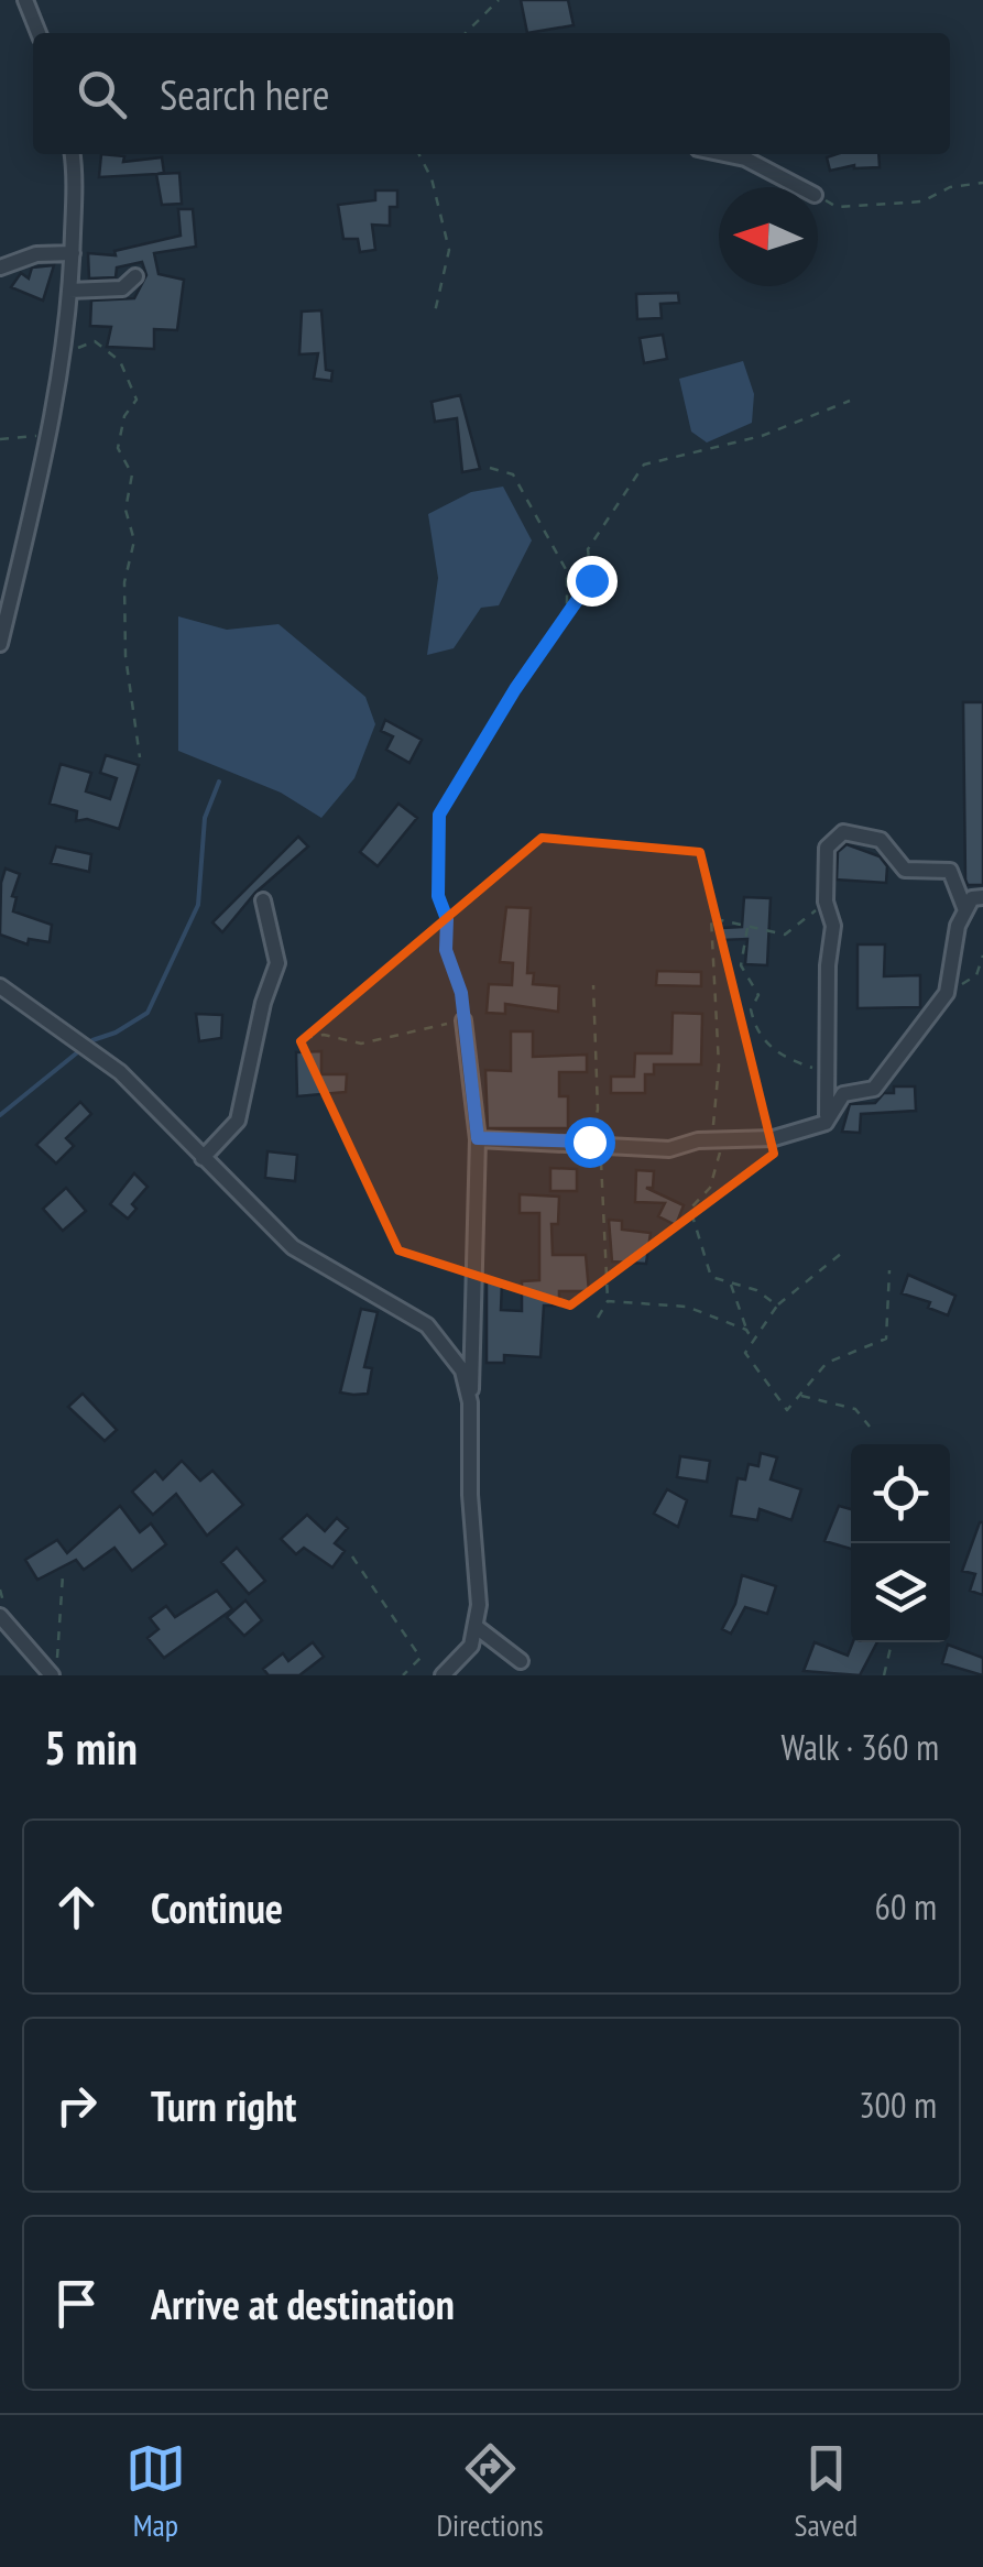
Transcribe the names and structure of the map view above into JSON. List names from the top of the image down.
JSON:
{
  "north": "left",
  "page": {
    "search": "Search here",
    "heading": ["5 min", "Walk · 360 m"],
    "list": [
      ["Continue", "60 m"],
      ["Turn right", "300 m"],
      "Arrive at destination"
    ],
    "nav": ["Map", "Directions", "Saved"]
  }
}
